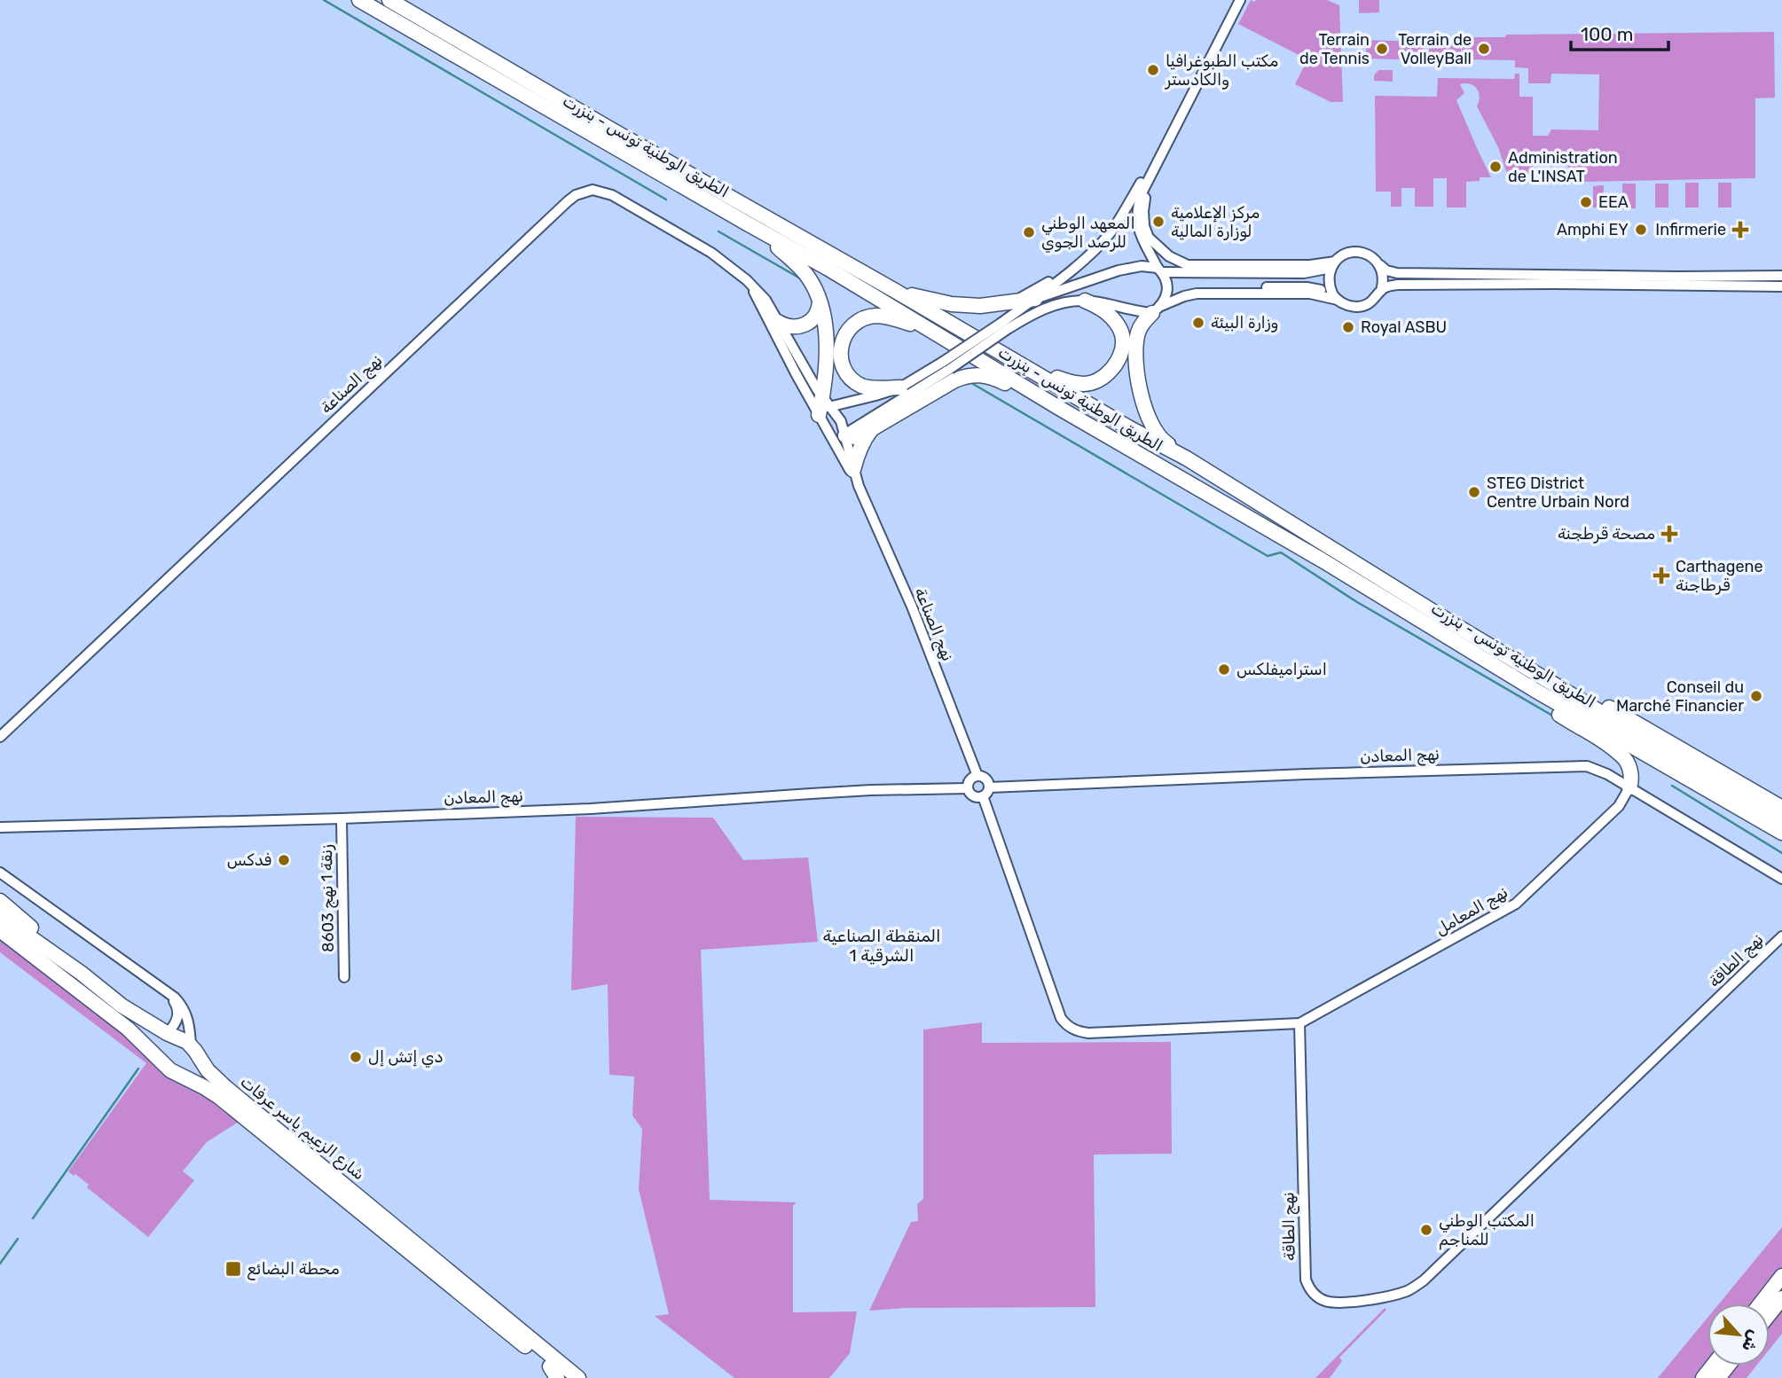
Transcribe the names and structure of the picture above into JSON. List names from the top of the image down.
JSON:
{
  "streets": {
    "highway": ["الطريق الوطنية تونس - بنزرت", "شارع الزعيم ياسر عرفات"],
    "street": [
      "نهج الصناعة",
      "نهج المعادن",
      "زنقة 1 نهج 8603",
      "نهج المعامل",
      "نهج الطاقة"
    ]
  },
  "crossings": [
    ["نهج الصناعة", "نهج المعادن"],
    ["نهج المعادن", "زنقة 1 نهج 8603"],
    ["نهج المعادن", "نهج المعامل"],
    ["نهج المعامل", "نهج الطاقة"]
  ],
  "districts": ["المنقطة الصناعية الشرقية 1"],
  "places": {
    "other": [
      "Terrain de Tennis",
      "Terrain de VolleyBall",
      "مكتب الطبوغرافيا والكادستر",
      "Administration de L'INSAT",
      "EEA",
      "مركز الإعلامية لوزارة المالية",
      "Amphi EY",
      "المعهد الوطني للرصد الجوي",
      "وزارة البيئة",
      "Royal ASBU",
      "STEG District Centre Urbain Nord",
      "استراميفلكس",
      "Conseil du Marché Financier",
      "فدكس",
      "دي إتش إل",
      "المكتب الوطني للمناجم"
    ],
    "health": ["Infirmerie", "مصحة قرطجنة", "Carthagene قرطاجنة"],
    "transit": ["محطة البضائع"]
  },
  "scale_bar": "100 m",
  "north": "bottom right"
}
